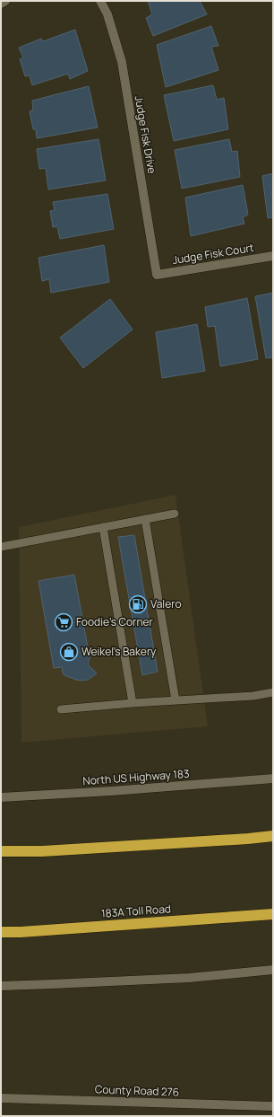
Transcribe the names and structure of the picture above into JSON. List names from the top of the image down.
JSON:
{
  "streets": {
    "highway": ["183A Toll Road"],
    "street": [
      "Judge Fisk Drive",
      "Judge Fisk Court",
      "North US Highway 183",
      "County Road 276"
    ]
  },
  "crossings": [
    ["Judge Fisk Drive", "Judge Fisk Court"]
  ],
  "places": {
    "fuel station": ["Valero"],
    "supermarket": ["Foodie’s Corner"],
    "shop": ["Weikel’s Bakery"]
  }
}
